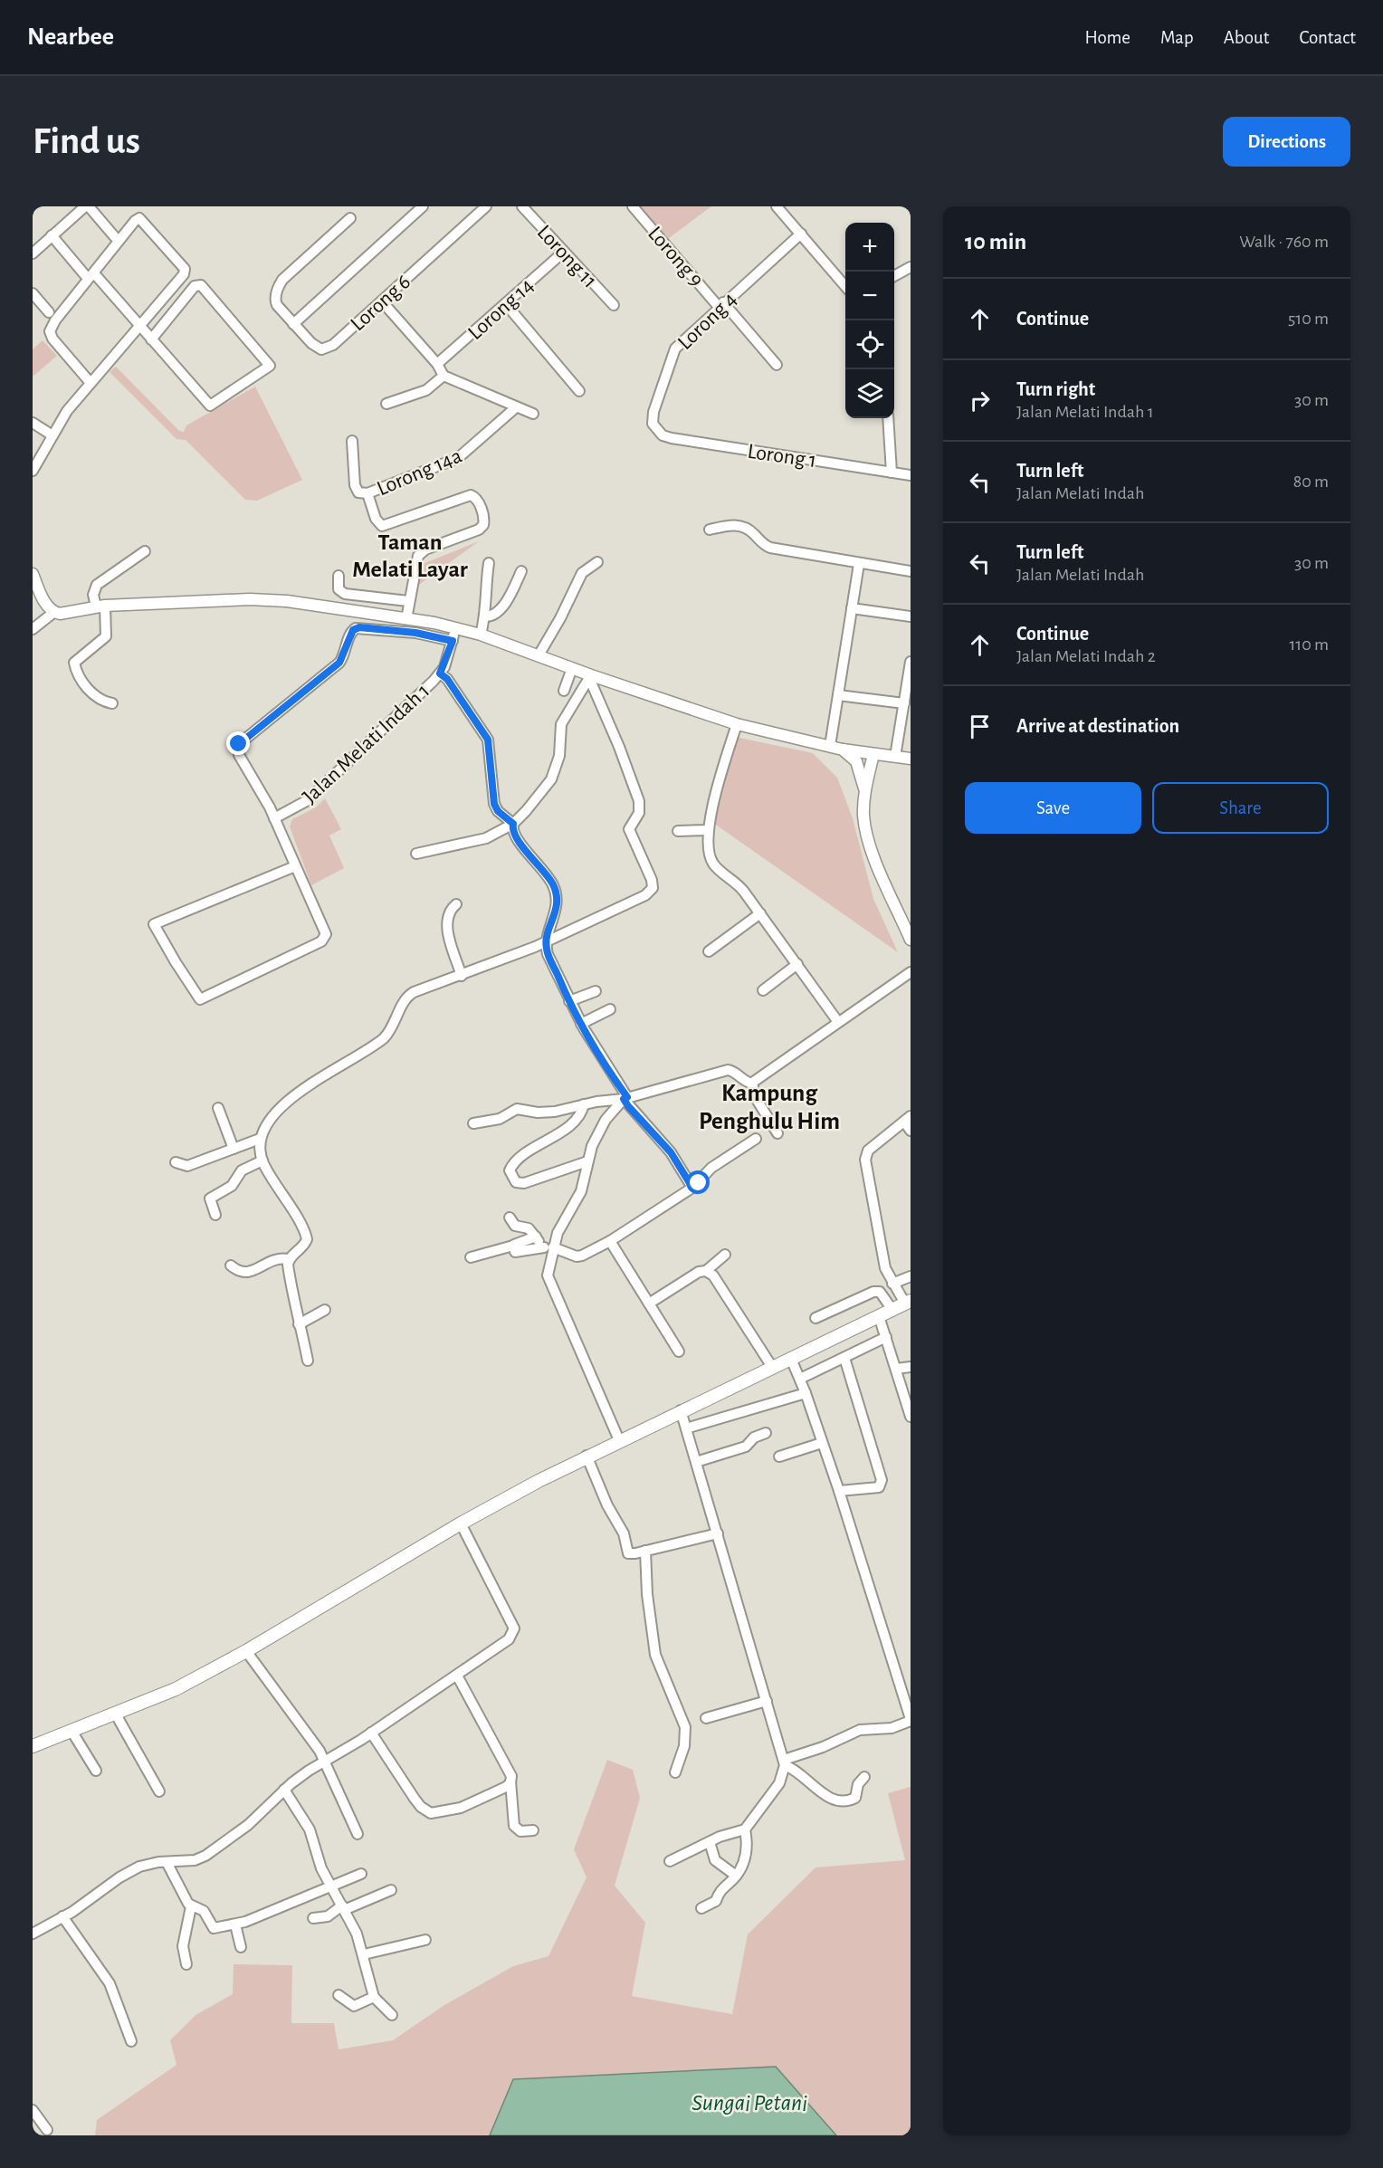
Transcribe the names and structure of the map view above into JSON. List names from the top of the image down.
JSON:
{
  "streets": {
    "street": [
      "Lorong 11",
      "Lorong 9",
      "Lorong 6",
      "Lorong 14",
      "Lorong 4",
      "Lorong 1",
      "Lorong 14a",
      "Jalan Melati Indah 1"
    ]
  },
  "crossings": [
    ["Lorong 11", "Lorong 14"],
    ["Lorong 9", "Lorong 4"],
    ["Lorong 4", "Lorong 1"]
  ],
  "districts": ["Taman Melati Layar", "Kampung Penghulu Him"],
  "water": ["Sungai Petani"],
  "page": {
    "header": "Nearbee",
    "nav": [
      "Home",
      "Map",
      "About",
      "Contact"
    ],
    "buttons": [
      "Directions",
      ["Save", "Share"]
    ],
    "title": "Find us",
    "heading": ["10 min", "Walk · 760 m"],
    "map_buttons": ["+", "−"],
    "list": [
      ["Continue", "510 m"],
      ["Turn right", "Jalan Melati Indah 1", "30 m"],
      ["Turn left", "Jalan Melati Indah", "80 m"],
      ["Turn left", "Jalan Melati Indah", "30 m"],
      ["Continue", "Jalan Melati Indah 2", "110 m"],
      "Arrive at destination"
    ]
  }
}
